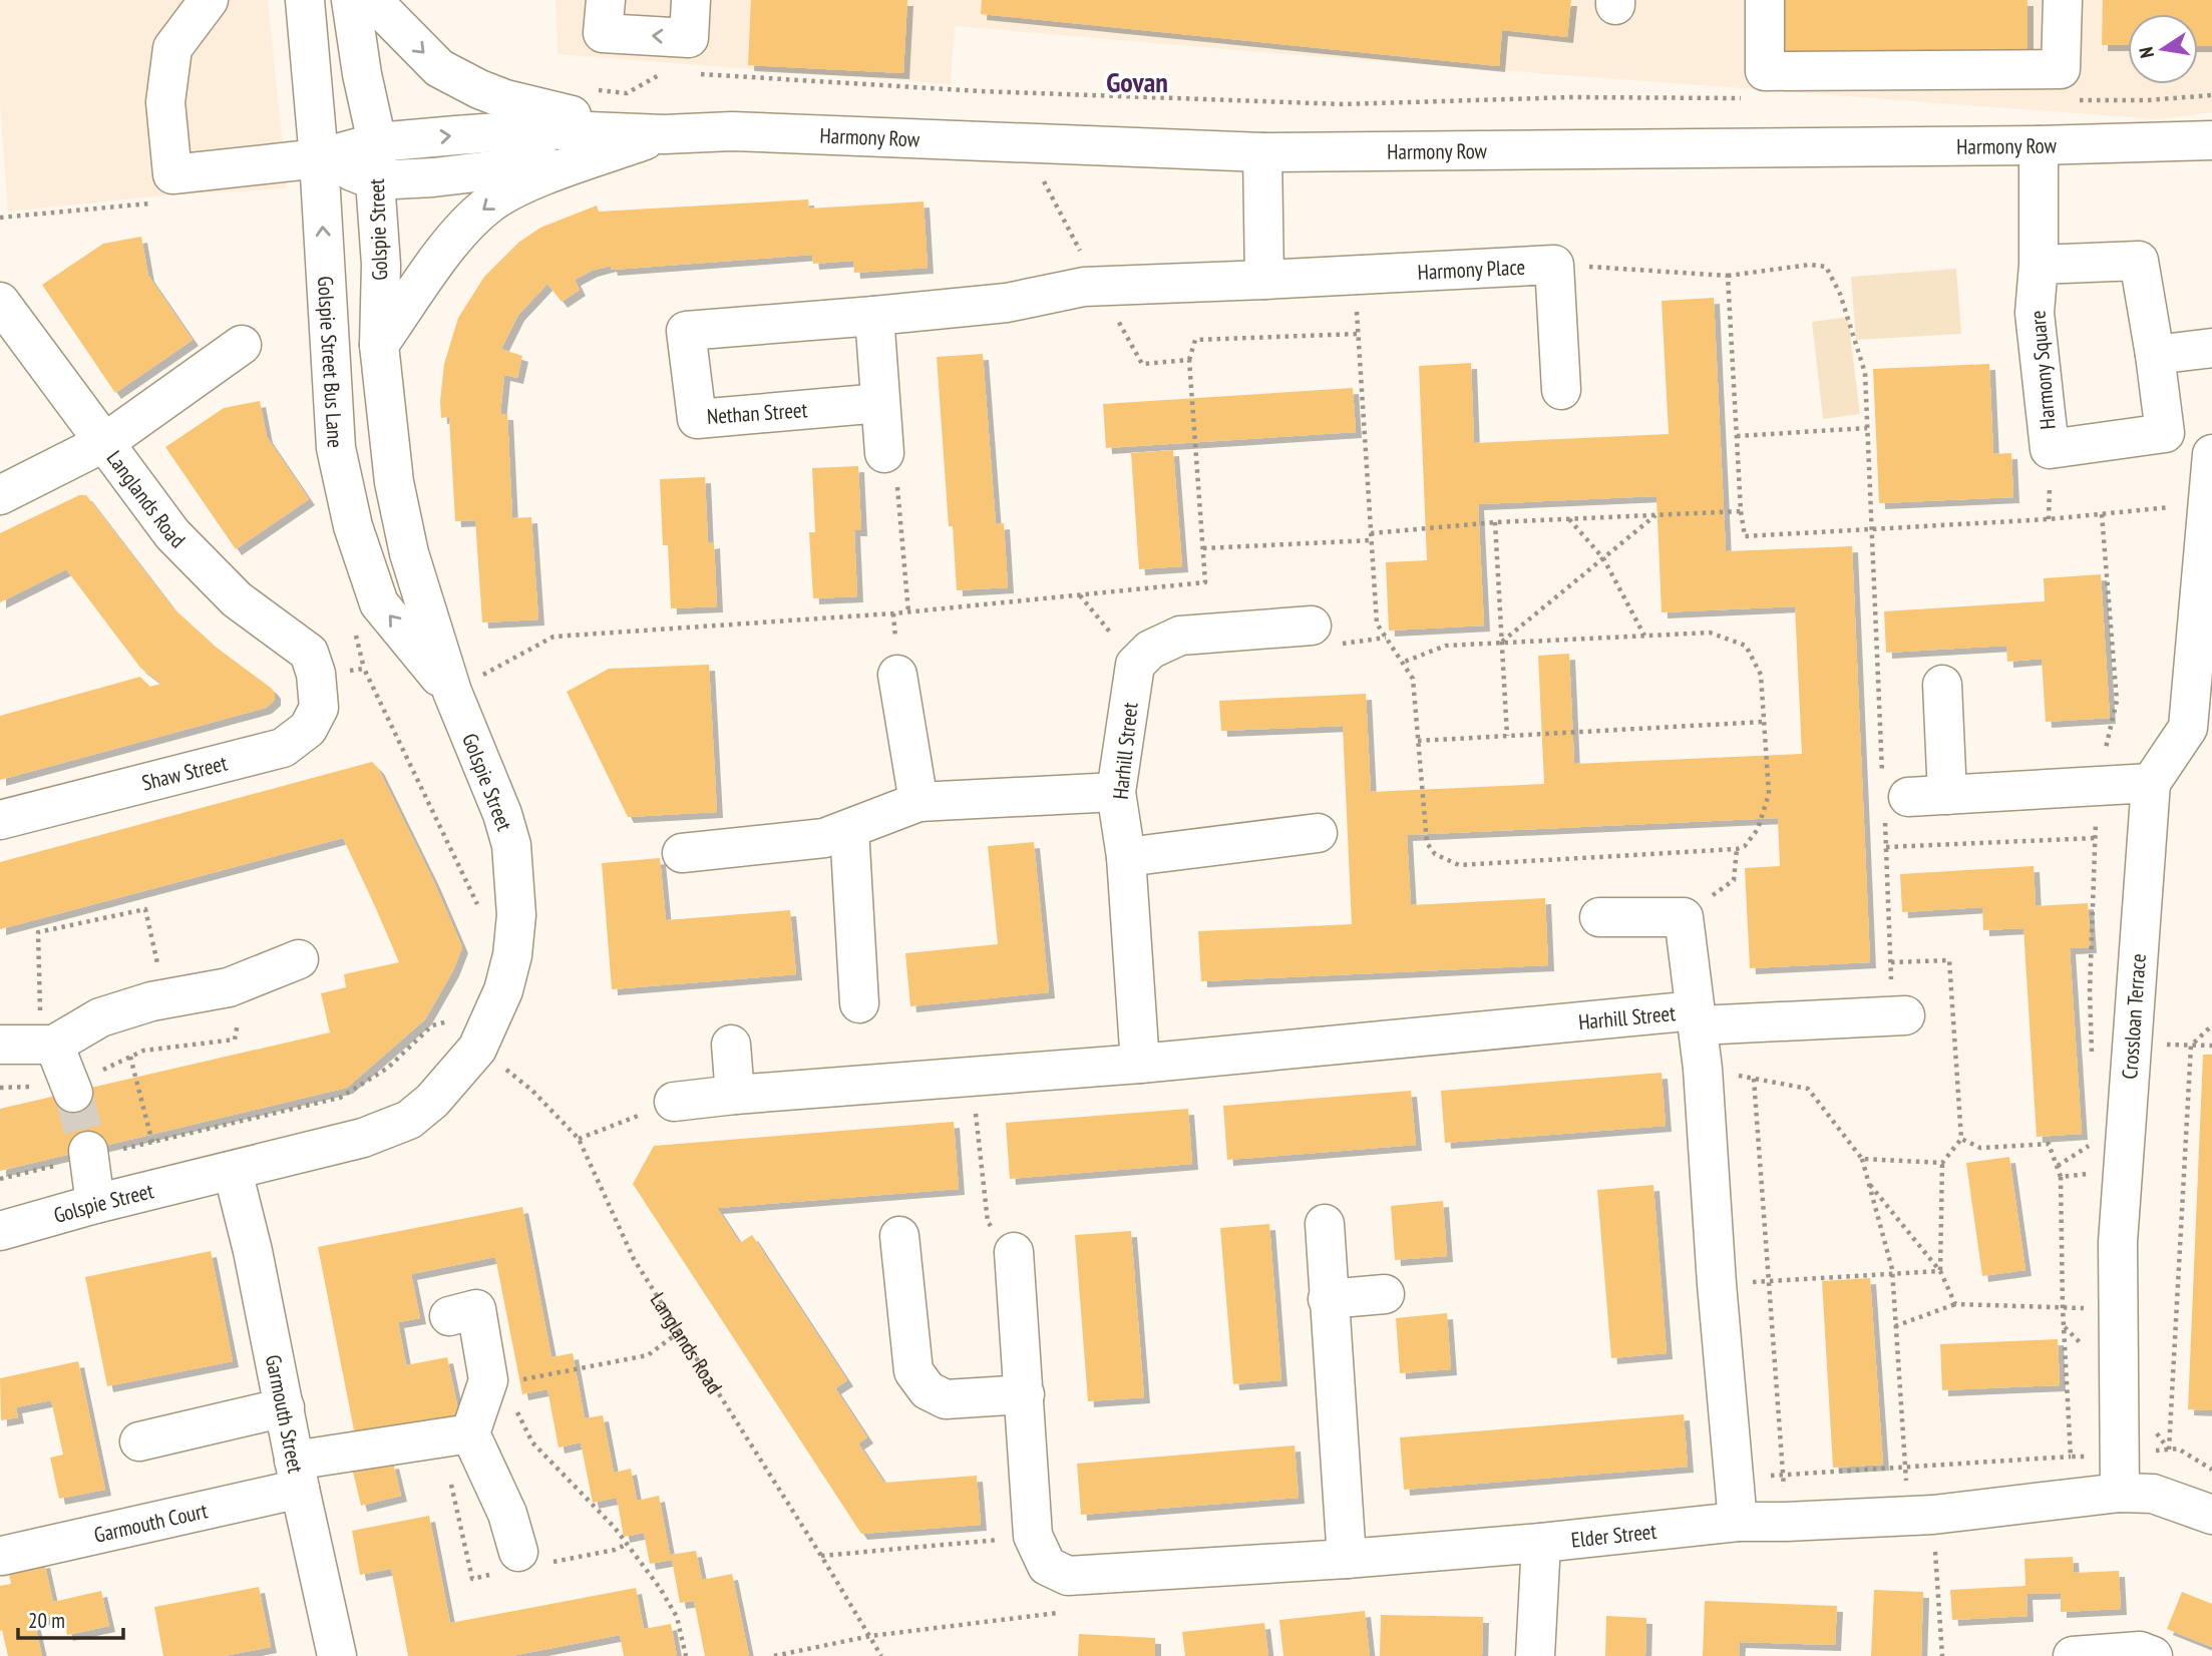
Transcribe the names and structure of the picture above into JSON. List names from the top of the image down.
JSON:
{
  "streets": {
    "street": [
      "Harmony Row",
      "Golspie Street",
      "Harmony Place",
      "Golspie Street Bus Lane",
      "Harmony Square",
      "Nethan Street",
      "Langlands Road",
      "Harhill Street",
      "Shaw Street",
      "Crossloan Terrace",
      "Garmouth Street",
      "Garmouth Court",
      "Elder Street"
    ]
  },
  "crossings": [
    ["Harmony Row", "Golspie Street"],
    ["Harmony Row", "Golspie Street Bus Lane"],
    ["Harmony Row", "Harmony Square"],
    ["Golspie Street", "Golspie Street Bus Lane"],
    ["Golspie Street", "Langlands Road"],
    ["Golspie Street", "Garmouth Street"],
    ["Harmony Place", "Nethan Street"],
    ["Langlands Road", "Shaw Street"],
    ["Harhill Street", "Elder Street"],
    ["Crossloan Terrace", "Elder Street"],
    ["Garmouth Street", "Garmouth Court"]
  ],
  "one_way": ["Golspie Street Bus Lane"],
  "districts": ["Govan"],
  "scale_bar": "20 m",
  "north": "left"
}
